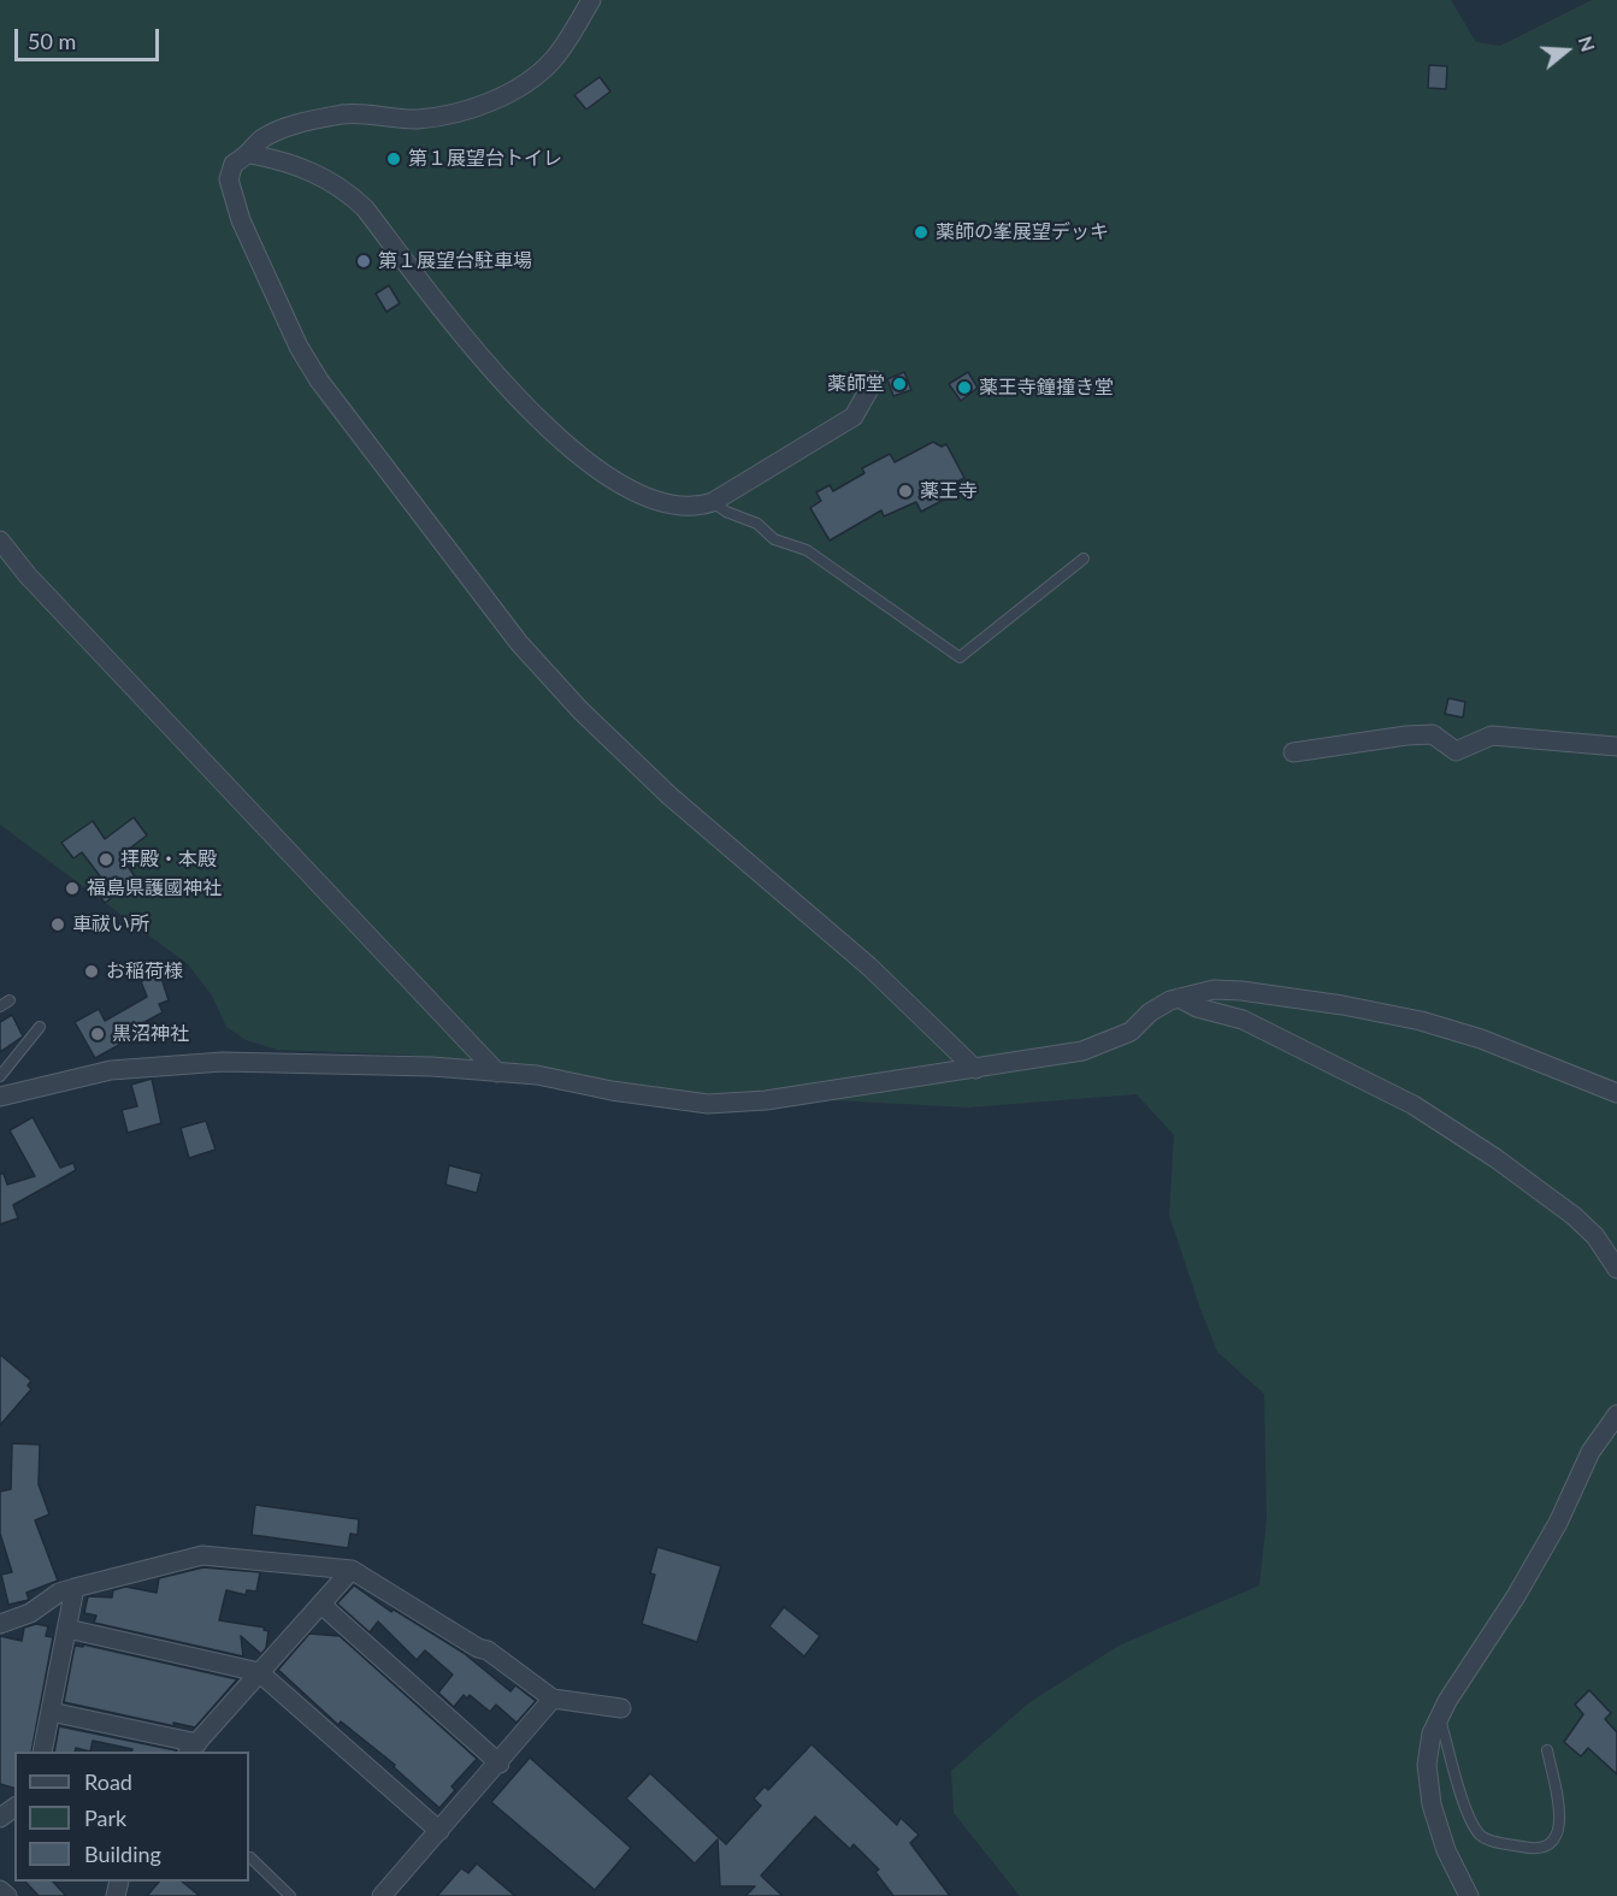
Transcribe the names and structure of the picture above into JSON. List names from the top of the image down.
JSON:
{
  "places": [
    "第１展望台トイレ",
    "薬師の峯展望デッキ",
    "第１展望台駐車場",
    "薬師堂",
    "薬王寺鐘撞き堂",
    "薬王寺",
    "拝殿・本殿",
    "福島県護國神社",
    "車祓い所",
    "お稲荷様",
    "黒沼神社"
  ],
  "legend": ["Road", "Park", "Building"],
  "scale_bar": "50 m",
  "north": "right"
}
